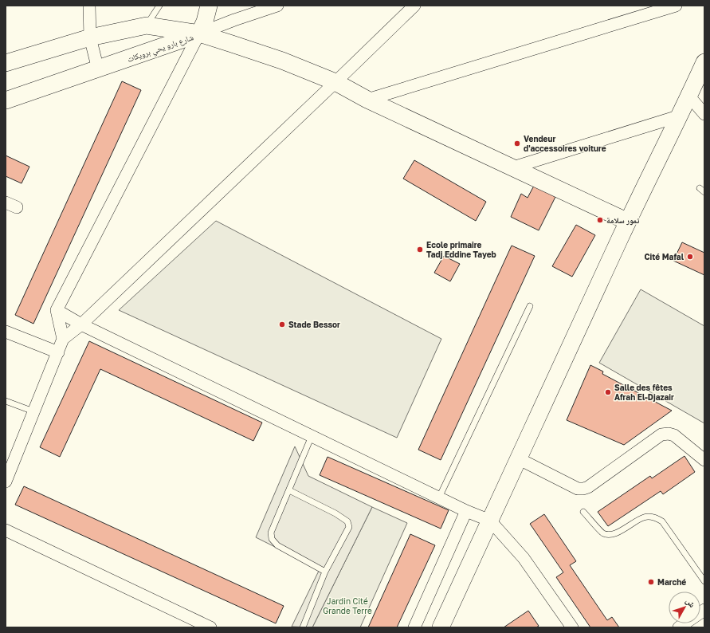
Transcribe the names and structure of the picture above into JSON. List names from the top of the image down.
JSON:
{
  "streets": {
    "main road": ["شارع بارو يحي برويكات"]
  },
  "parks": ["Jardin Cité Grande Terre"],
  "places": [
    "Vendeur d'accessoires voiture",
    "تمور سلامة",
    "Ecole primaire Tadj Eddine Tayeb",
    "Cité Mafal",
    "Stade Bessor",
    "Salle des fêtes Afrah El-Djazair",
    "Marché"
  ],
  "north": "top right"
}
